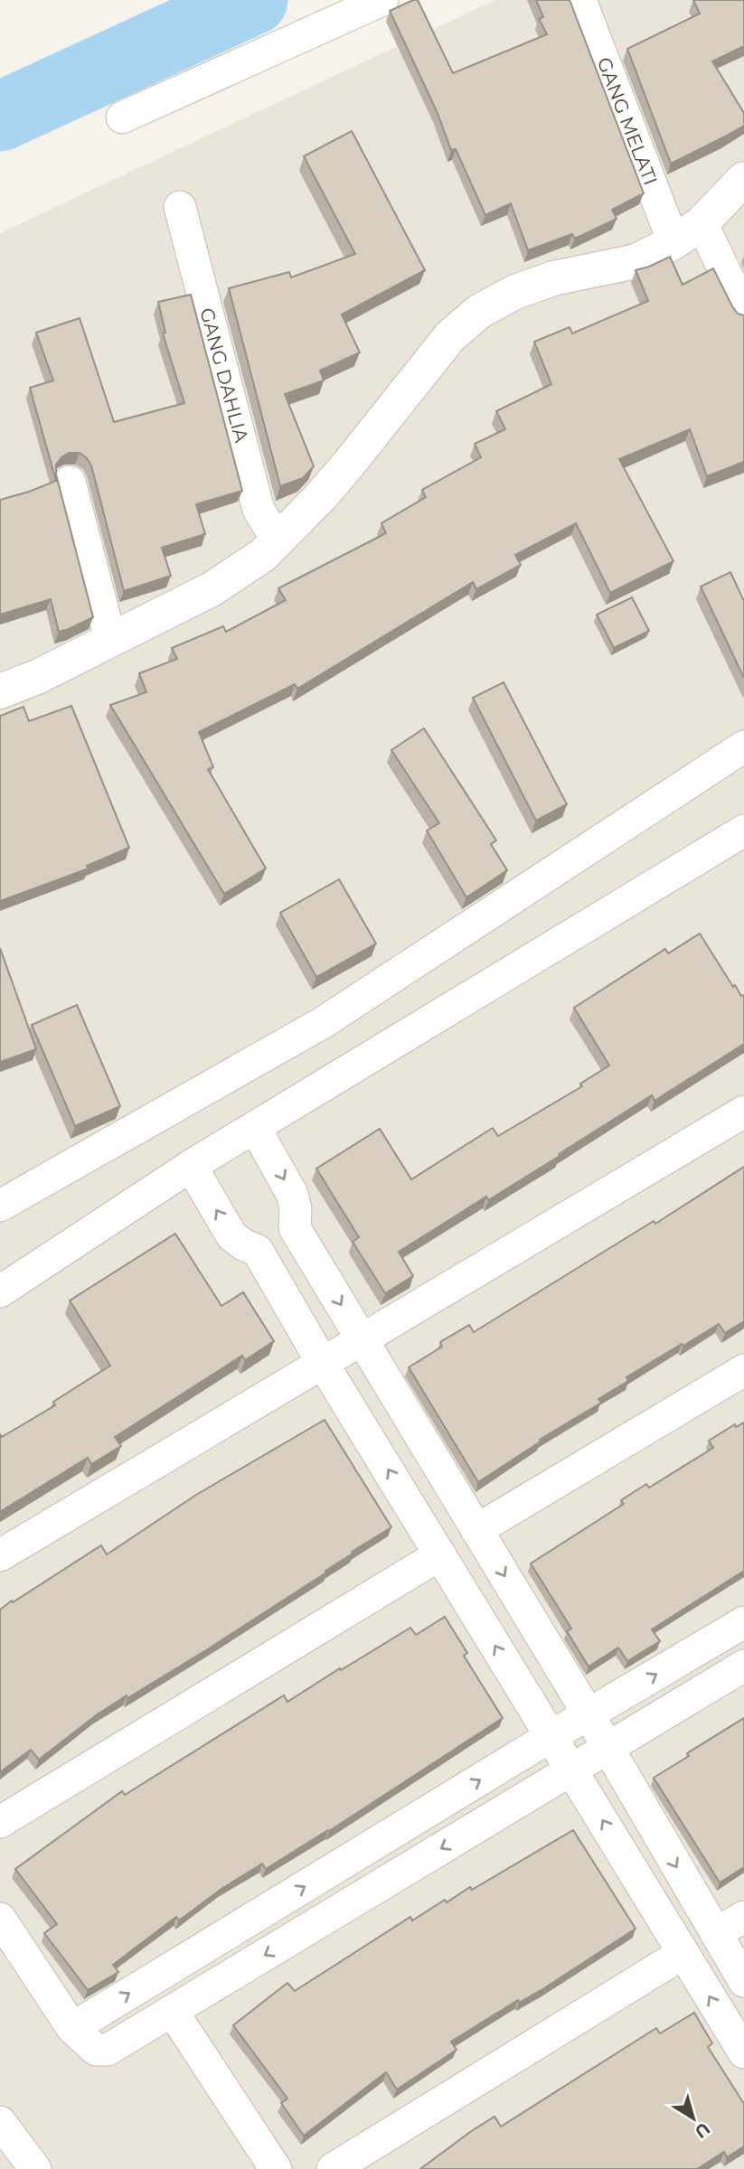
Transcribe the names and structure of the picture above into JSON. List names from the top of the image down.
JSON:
{
  "streets": {
    "street": ["GANG MELATI", "GANG DAHLIA"]
  },
  "north": "bottom right"
}
